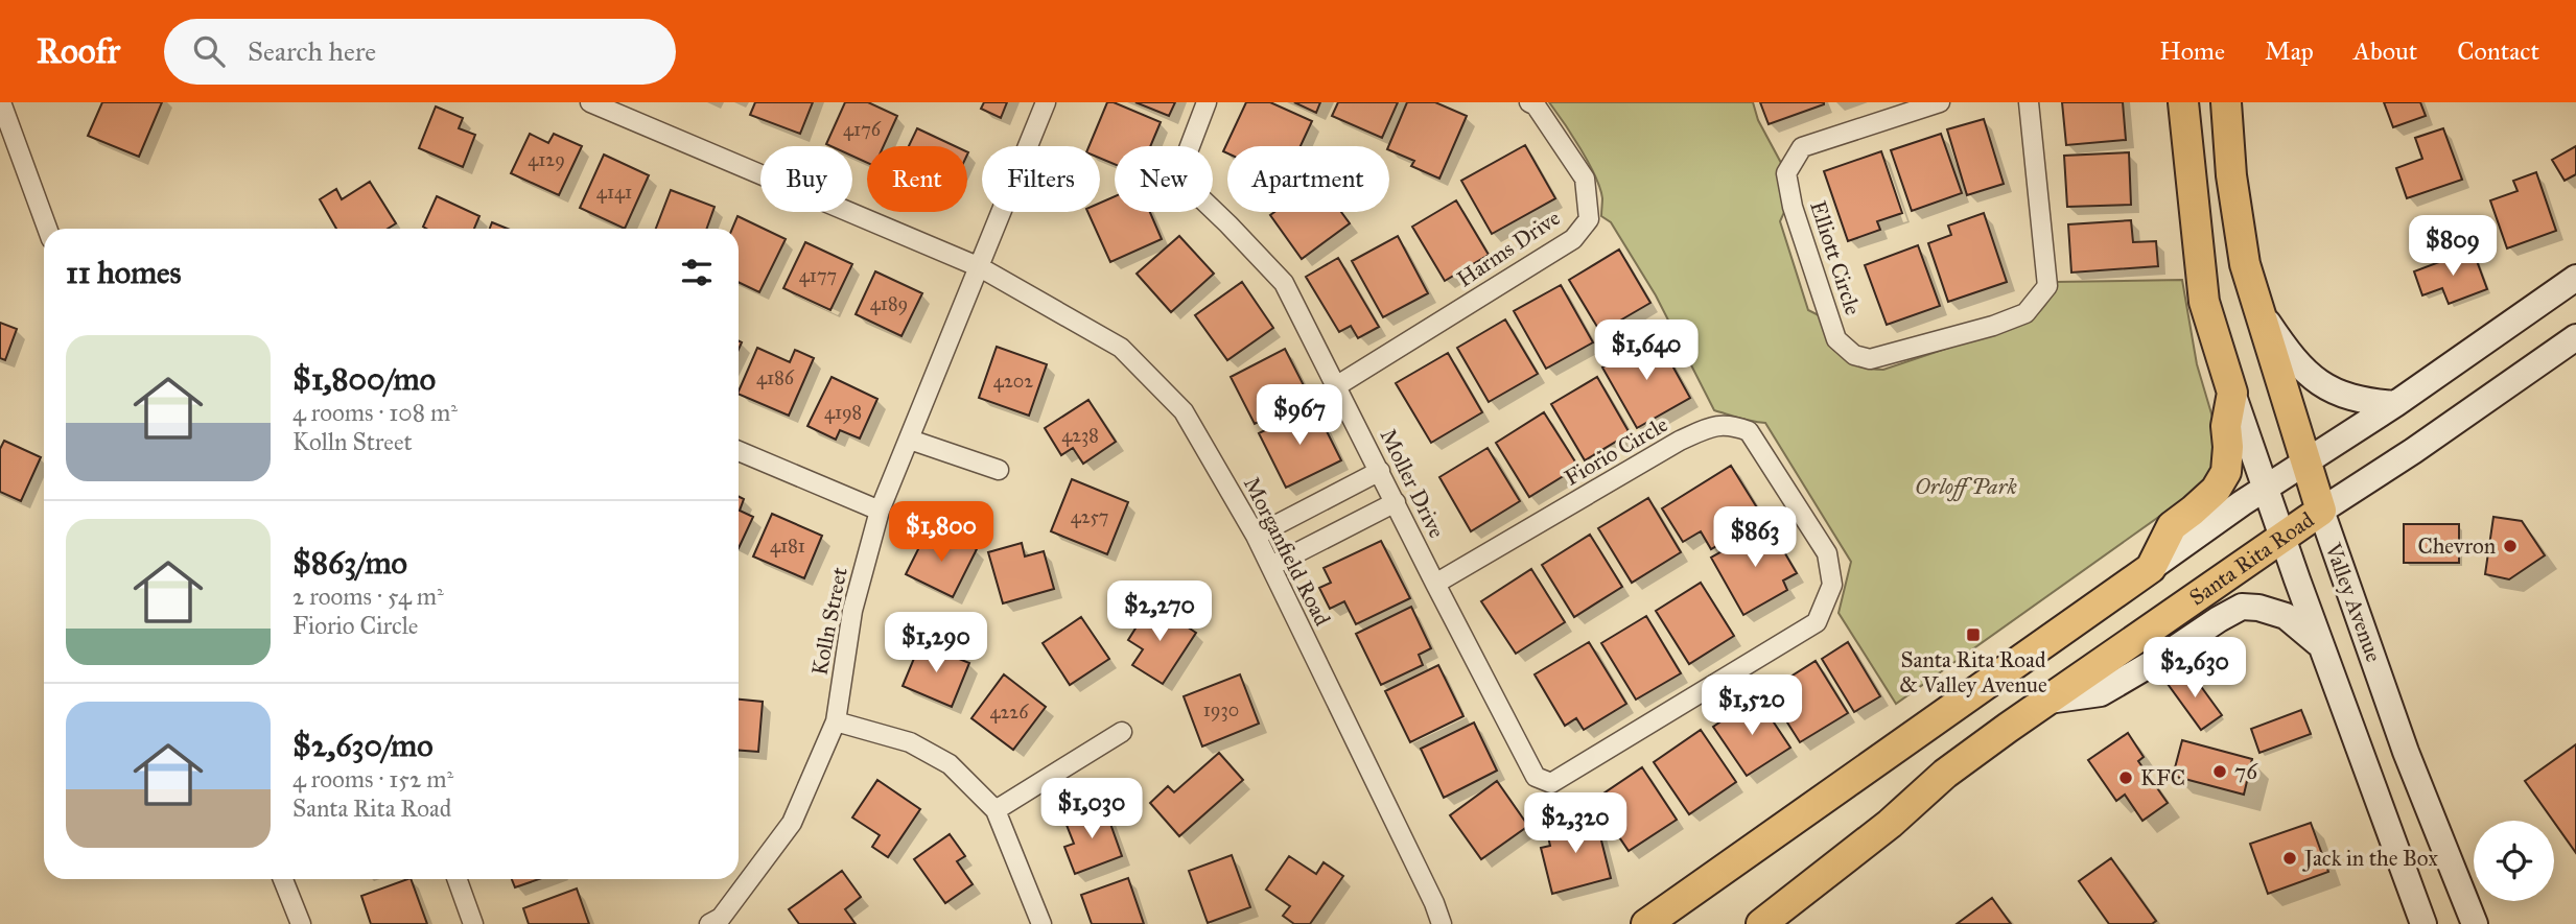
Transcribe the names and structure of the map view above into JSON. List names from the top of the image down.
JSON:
{
  "streets": {
    "main road": ["Santa Rita Road", "Valley Avenue"],
    "street": [
      "Harms Drive",
      "Elliott Circle",
      "Fiorio Circle",
      "Moller Drive",
      "Morganfield Road",
      "Kolln Street"
    ]
  },
  "crossings": [
    ["Harms Drive", "Moller Drive"],
    ["Fiorio Circle", "Moller Drive"],
    ["Morganfield Road", "Kolln Street"],
    ["Santa Rita Road", "Valley Avenue"]
  ],
  "parks": ["Orloff Park"],
  "places": {
    "other": [
      "Chevron",
      "76",
      "KFC",
      "Jack in the Box"
    ],
    "transit": ["Santa Rita Road & Valley Avenue"]
  },
  "house_numbers": [
    "4176",
    "4129",
    "4141",
    "4177",
    "4189",
    "4186",
    "4202",
    "4198",
    "4238",
    "4257",
    "4181",
    "1930",
    "4226"
  ],
  "page": {
    "header": "Roofr",
    "search": "Search here",
    "nav": [
      "Home",
      "Map",
      "About",
      "Contact"
    ],
    "chip": [
      "Buy",
      "Rent",
      "Filters",
      "New",
      "Apartment"
    ],
    "price": [
      "$809",
      "$1,640",
      "$967",
      "$1,800",
      "$863",
      "$2,270",
      "$1,290",
      "$2,630",
      "$1,520",
      "$1,030",
      "$2,320"
    ],
    "heading": "11 homes",
    "list": [
      {
        "name": "$1,800/mo",
        "note": "4 rooms · 108 m² · Kolln Street"
      },
      {
        "name": "$863/mo",
        "note": "2 rooms · 54 m² · Fiorio Circle"
      },
      {
        "name": "$2,630/mo",
        "note": "4 rooms · 152 m² · Santa Rita Road"
      }
    ]
  }
}
